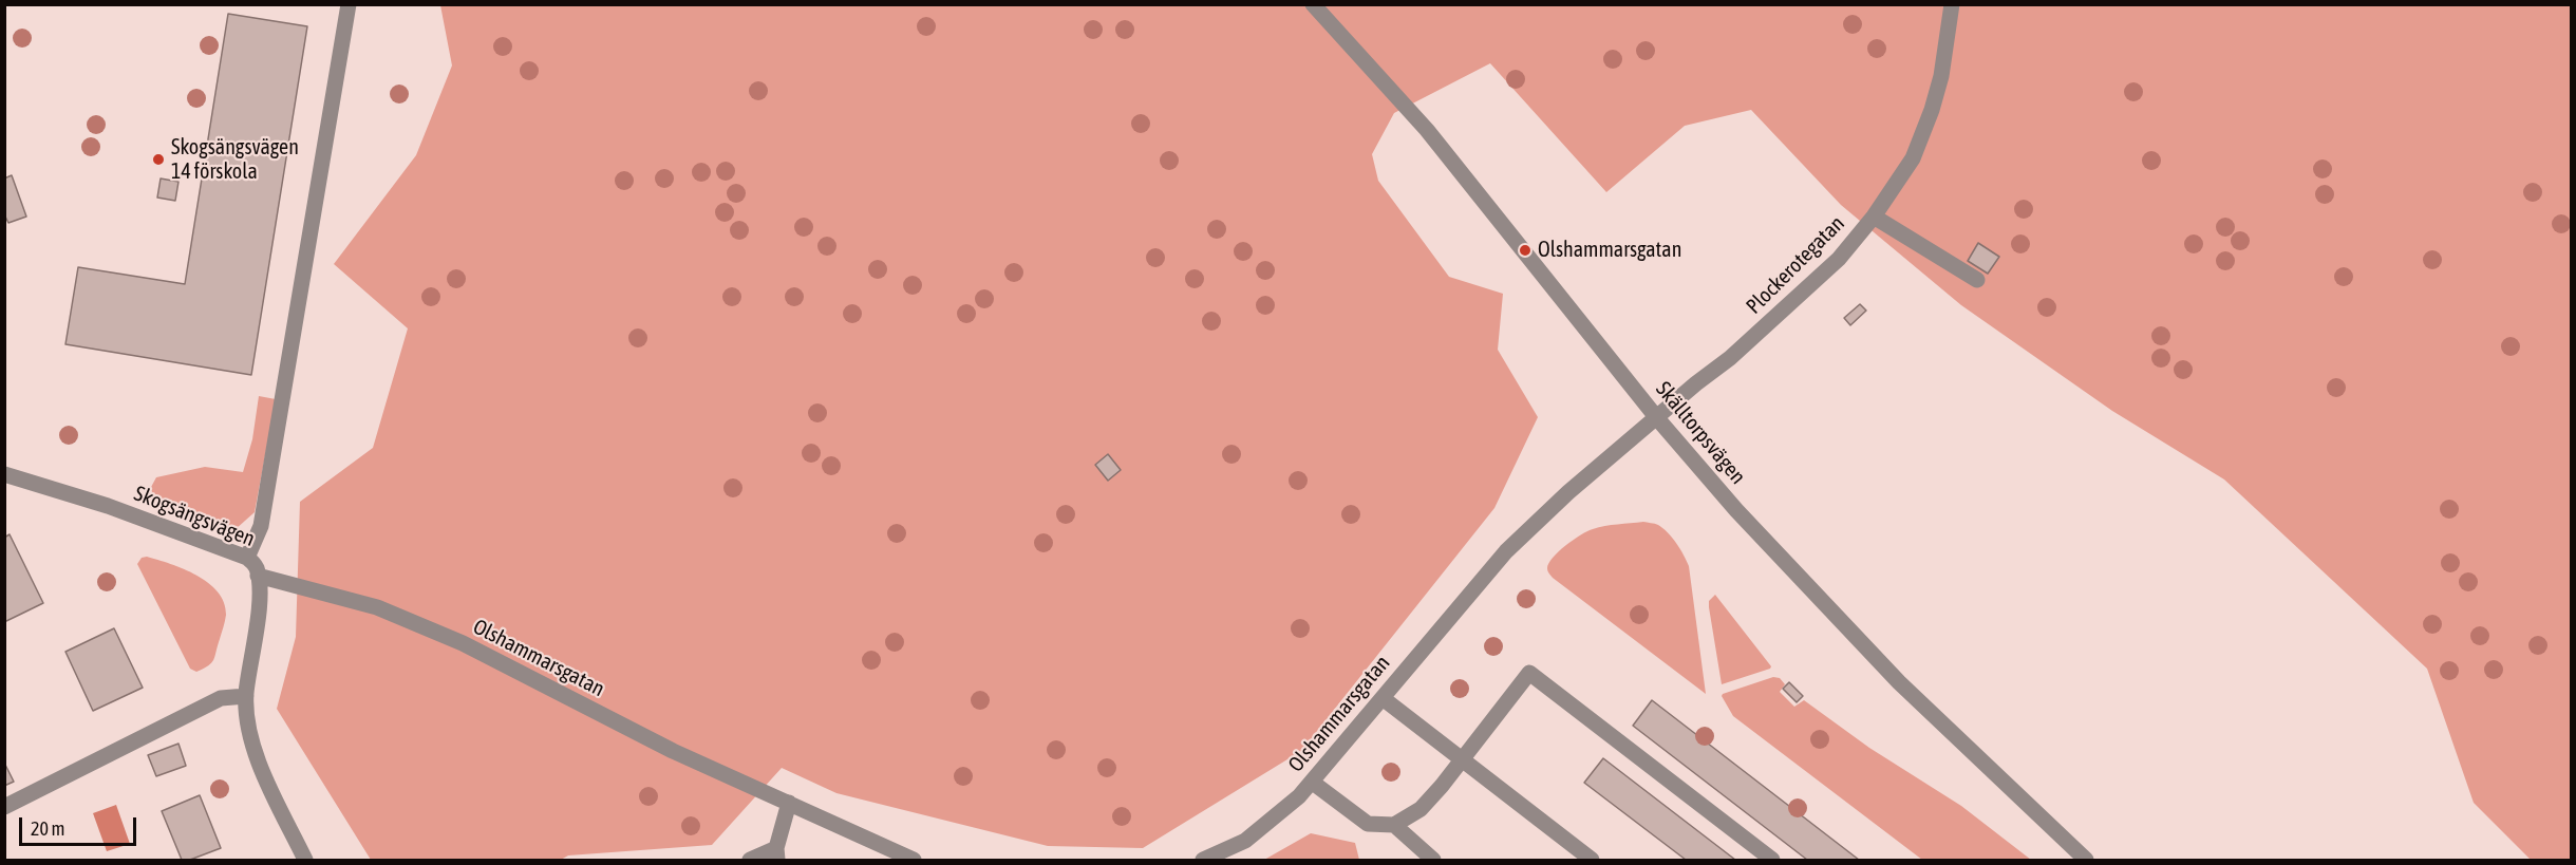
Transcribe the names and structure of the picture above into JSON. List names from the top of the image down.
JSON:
{
  "streets": {
    "street": [
      "Plockerotegatan",
      "Skälltorpsvägen",
      "Skogsängsvägen",
      "Olshammarsgatan"
    ]
  },
  "crossings": [
    ["Plockerotegatan", "Skälltorpsvägen"],
    ["Plockerotegatan", "Olshammarsgatan"],
    ["Skälltorpsvägen", "Olshammarsgatan"],
    ["Skogsängsvägen", "Olshammarsgatan"]
  ],
  "places": ["Skogsängsvägen 14 förskola", "Olshammarsgatan"],
  "scale_bar": "20 m"
}
